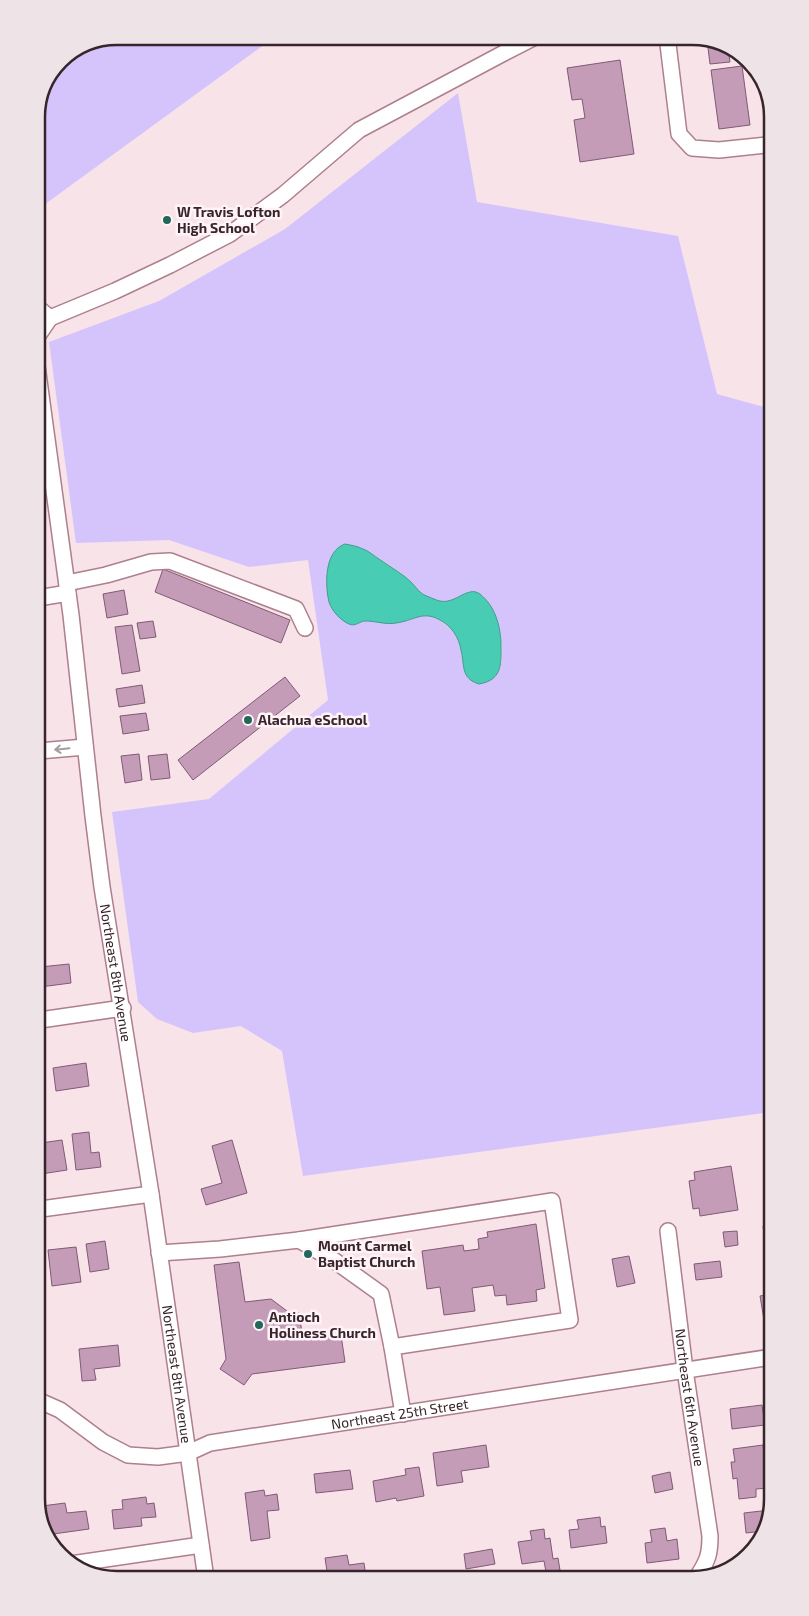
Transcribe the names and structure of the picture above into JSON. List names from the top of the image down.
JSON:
{
  "streets": {
    "street": ["Northeast 8th Avenue", "Northeast 6th Avenue", "Northeast 25th Street"]
  },
  "crossings": [
    ["Northeast 8th Avenue", "Northeast 25th Street"],
    ["Northeast 6th Avenue", "Northeast 25th Street"]
  ],
  "places": [
    "W Travis Lofton High School",
    "Alachua eSchool",
    "Mount Carmel Baptist Church",
    "Antioch Holiness Church"
  ]
}
